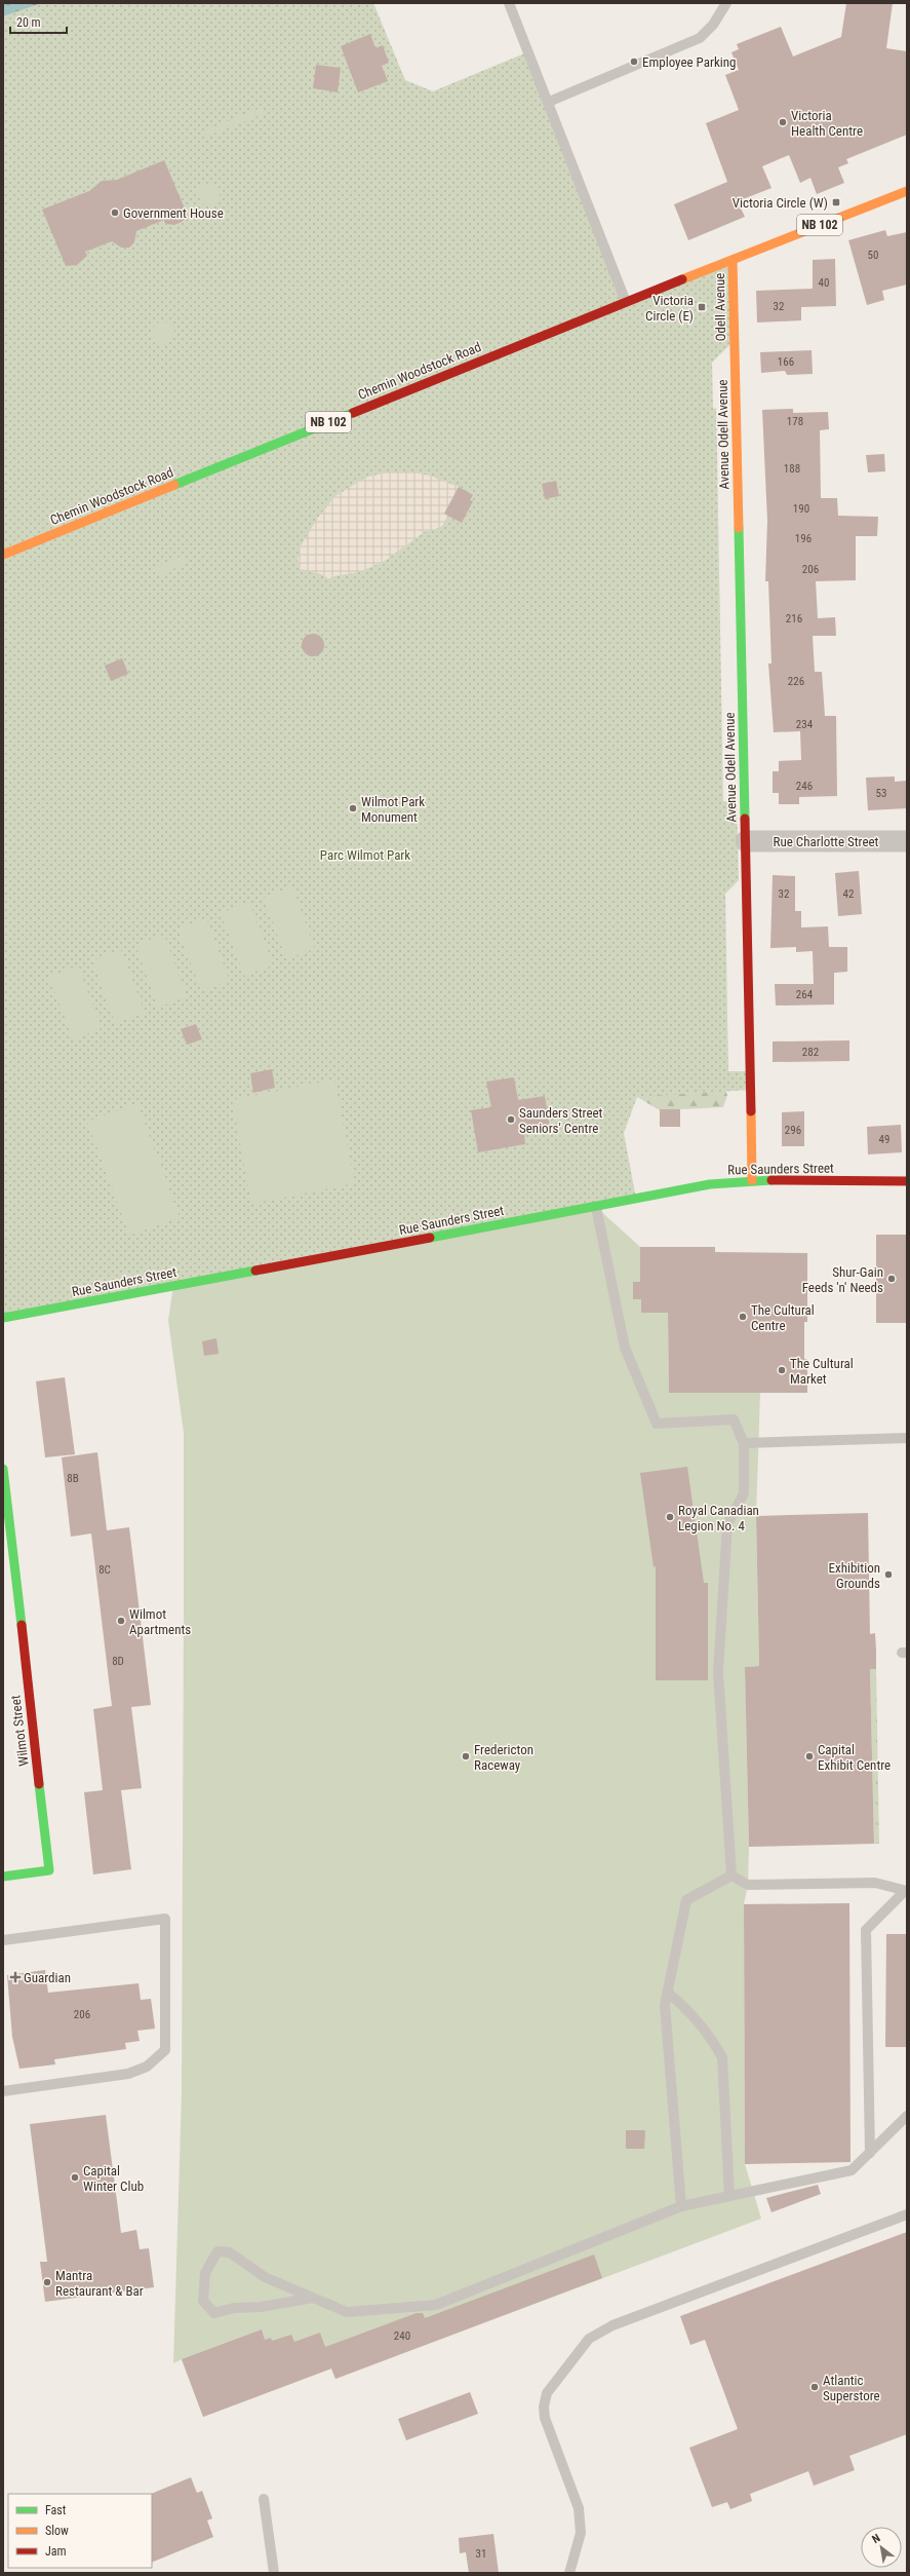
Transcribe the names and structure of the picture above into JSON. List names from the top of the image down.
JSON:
{
  "streets": {
    "street": [
      "NB 102",
      "Odell Avenue",
      "Chemin Woodstock Road",
      "Avenue Odell Avenue",
      "Rue Charlotte Street",
      "Rue Saunders Street",
      "Wilmot Street"
    ]
  },
  "crossings": [
    ["NB 102", "Odell Avenue"],
    ["NB 102", "Chemin Woodstock Road"],
    ["Odell Avenue", "Chemin Woodstock Road"],
    ["Odell Avenue", "Avenue Odell Avenue"],
    ["Avenue Odell Avenue", "Rue Charlotte Street"],
    ["Avenue Odell Avenue", "Rue Saunders Street"]
  ],
  "parks": ["Parc Wilmot Park"],
  "places": {
    "other": [
      "Employee Parking",
      "Victoria Health Centre",
      "Government House",
      "Wilmot Park Monument",
      "Saunders Street Seniors' Centre",
      "Shur-Gain Feeds 'n' Needs",
      "The Cultural Centre",
      "The Cultural Market",
      "Royal Canadian Legion No. 4",
      "Exhibition Grounds",
      "Wilmot Apartments",
      "Fredericton Raceway",
      "Capital Exhibit Centre",
      "Capital Winter Club",
      "Mantra Restaurant & Bar",
      "Atlantic Superstore"
    ],
    "transit": ["Victoria Circle (W)", "Victoria Circle (E)"],
    "health": ["Guardian"]
  },
  "house_numbers": [
    "50",
    "40",
    "32",
    "166",
    "178",
    "188",
    "190",
    "196",
    "206",
    "216",
    "226",
    "234",
    "246",
    "53",
    "32",
    "42",
    "264",
    "282",
    "296",
    "49",
    "8B",
    "8C",
    "8D",
    "206",
    "240",
    "31"
  ],
  "legend": ["Fast", "Slow", "Jam"],
  "scale_bar": "20 m",
  "north": "top left"
}
